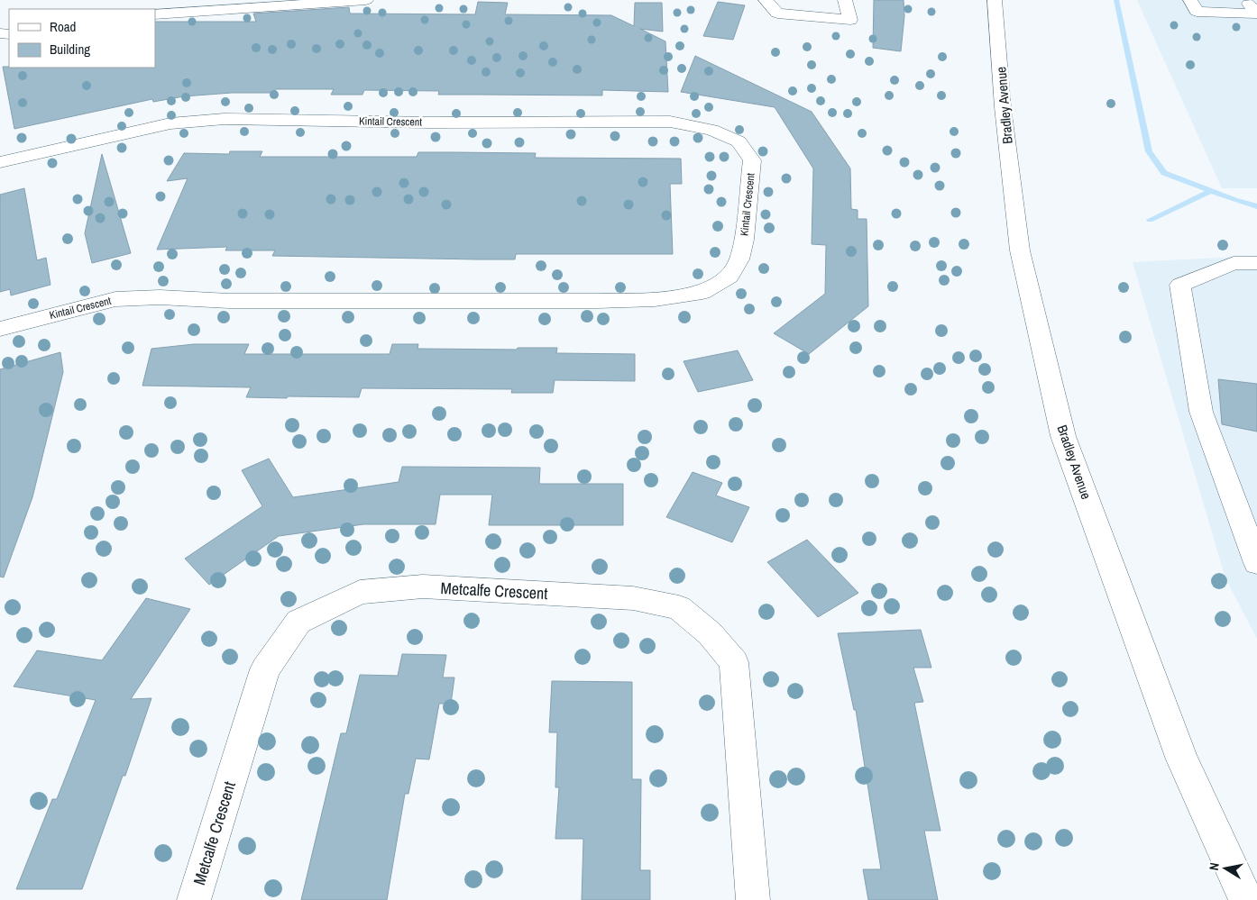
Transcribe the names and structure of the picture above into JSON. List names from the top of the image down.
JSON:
{
  "streets": {
    "street": ["Bradley Avenue", "Kintail Crescent", "Metcalfe Crescent"]
  },
  "legend": ["Road", "Building"],
  "north": "left"
}
